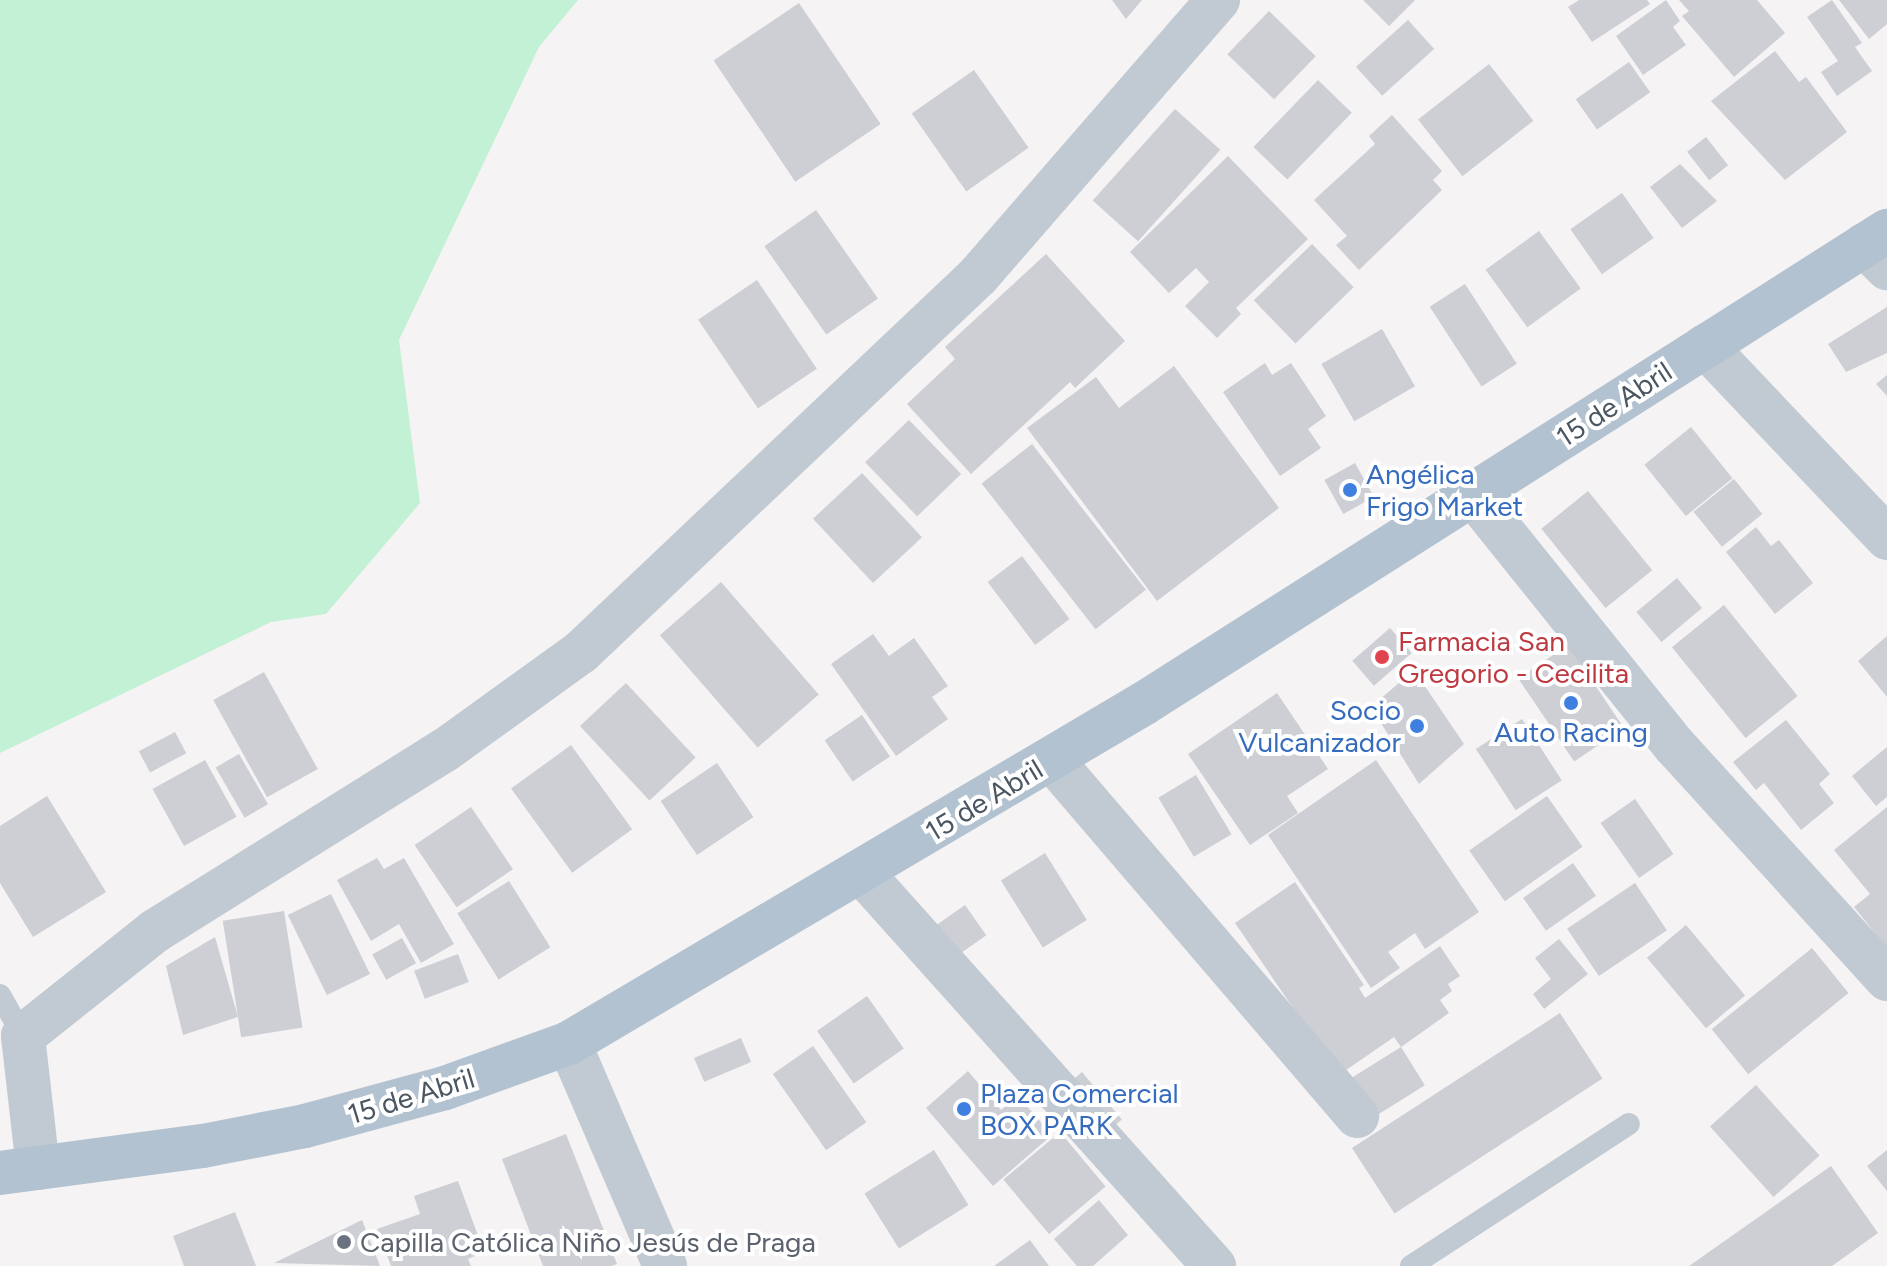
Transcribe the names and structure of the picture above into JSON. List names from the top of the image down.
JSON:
{
  "streets": {
    "main road": ["15 de Abril"]
  },
  "places": [
    "Angélica Frigo Market",
    "Farmacia San Gregorio - Cecilita",
    "Auto Racing",
    "Socio Vulcanizador",
    "Plaza Comercial BOX PARK",
    "Capilla Católica Niño Jesús de Praga"
  ]
}
